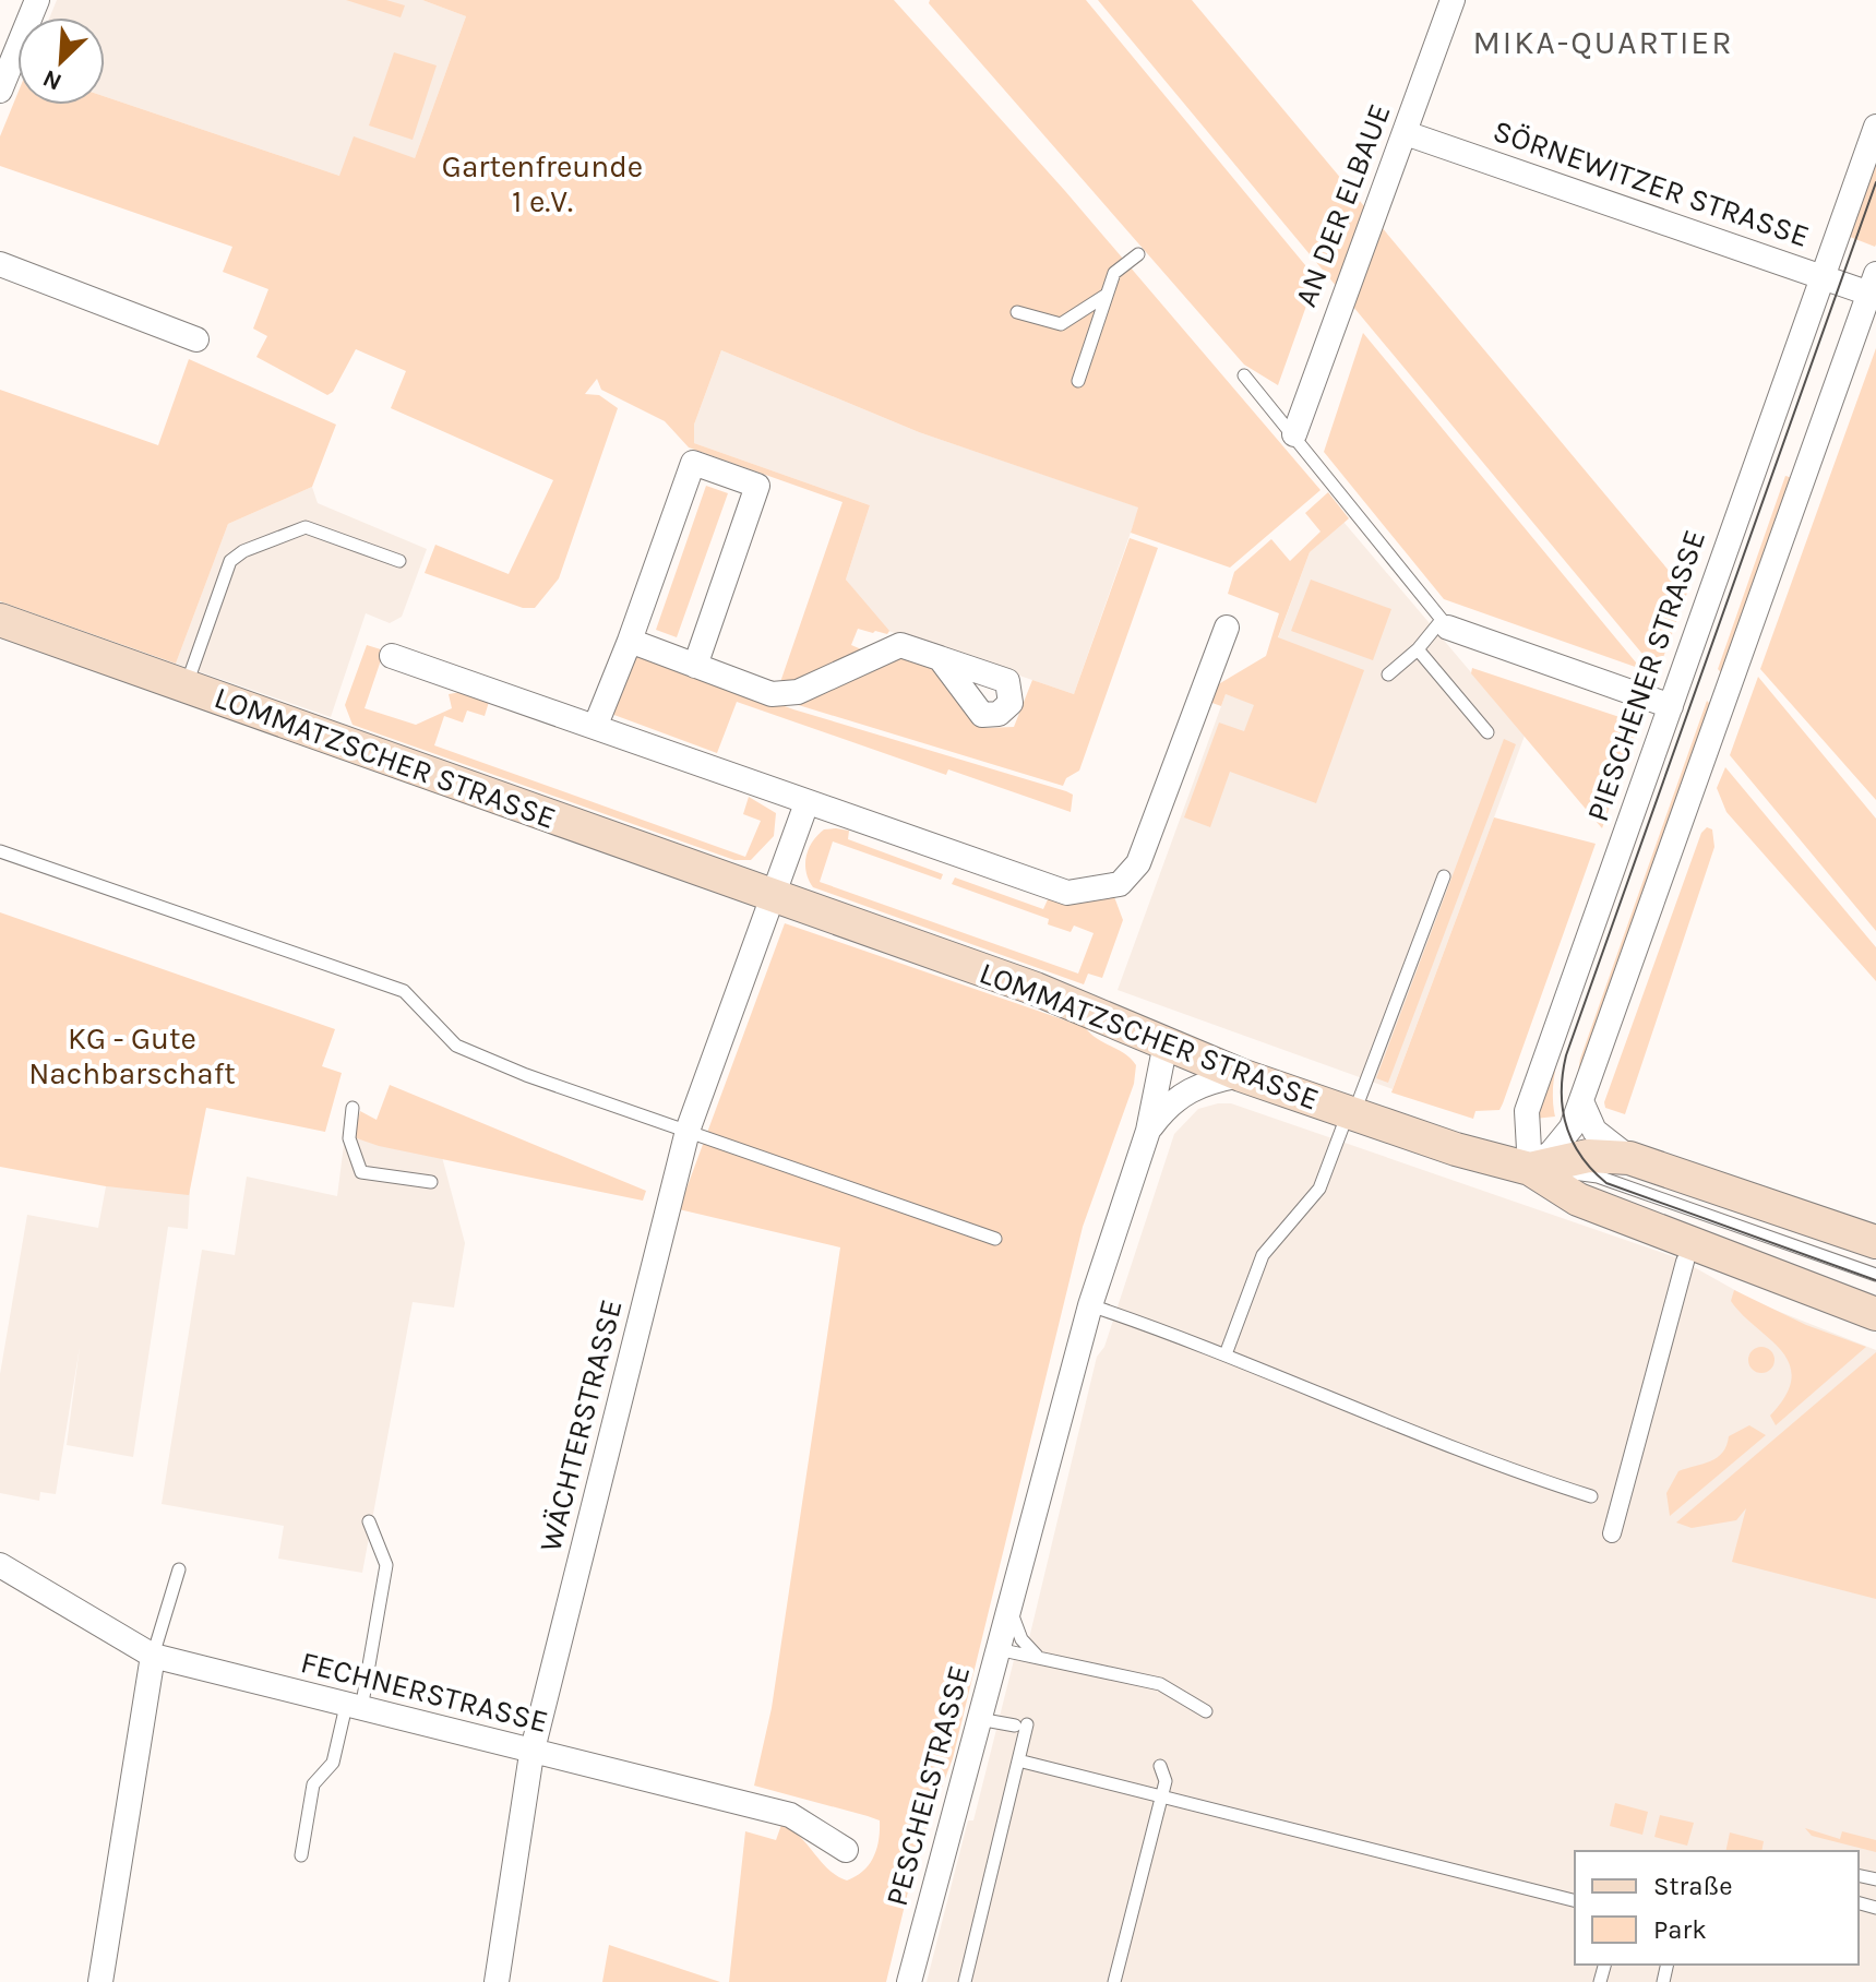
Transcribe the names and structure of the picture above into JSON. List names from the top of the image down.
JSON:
{
  "streets": {
    "main road": ["LOMMATZSCHER STRASSE"],
    "street": [
      "SÖRNEWITZER STRASSE",
      "AN DER ELBAUE",
      "PIESCHENER STRASSE",
      "WÄCHTERSTRASSE",
      "FECHNERSTRASSE",
      "PESCHELSTRASSE"
    ]
  },
  "crossings": [
    ["SÖRNEWITZER STRASSE", "AN DER ELBAUE"],
    ["SÖRNEWITZER STRASSE", "PIESCHENER STRASSE"],
    ["PIESCHENER STRASSE", "LOMMATZSCHER STRASSE"],
    ["LOMMATZSCHER STRASSE", "WÄCHTERSTRASSE"],
    ["WÄCHTERSTRASSE", "FECHNERSTRASSE"]
  ],
  "districts": ["MIKA-QUARTIER"],
  "parks": ["Gartenfreunde 1 e.V.", "KG - Gute Nachbarschaft"],
  "legend": ["Straße", "Park"],
  "north": "bottom left"
}
